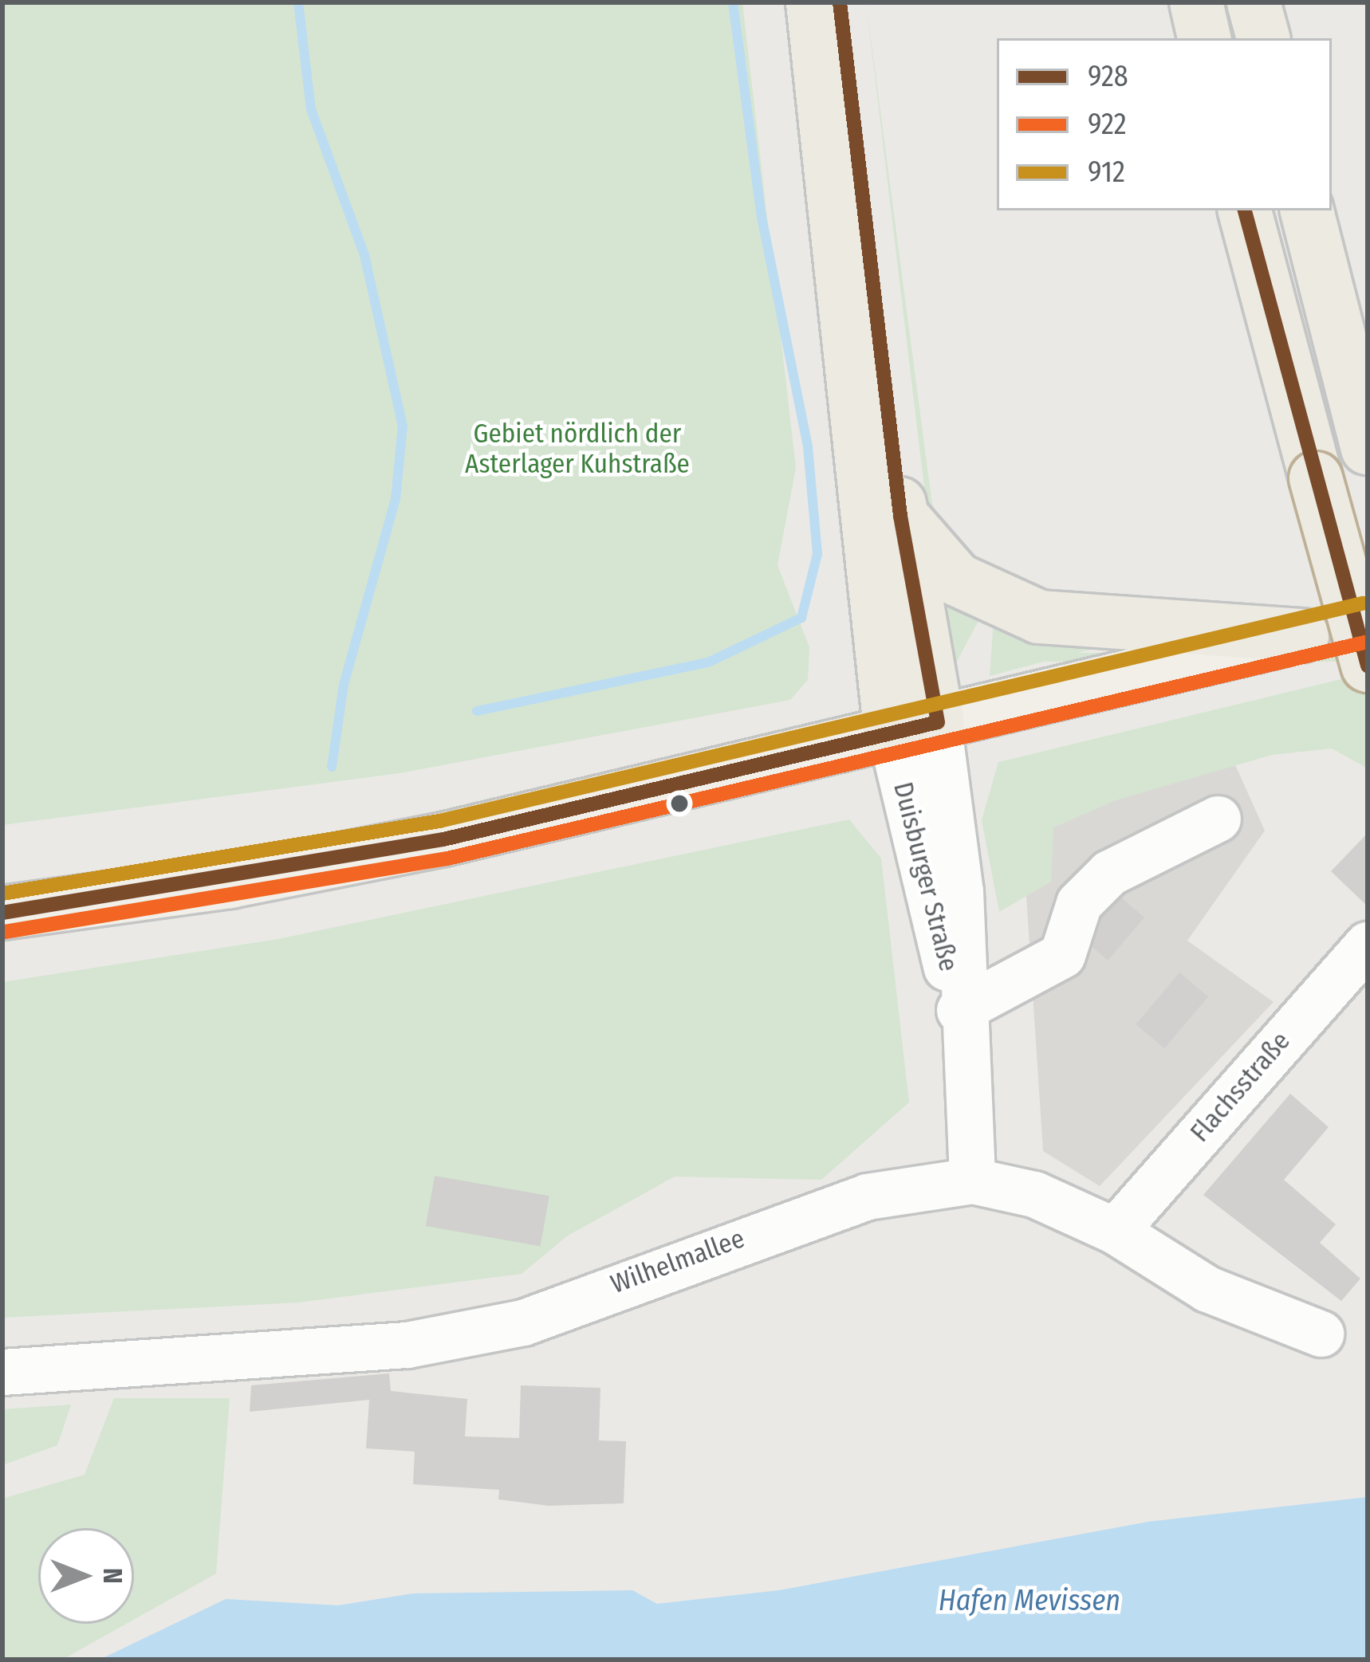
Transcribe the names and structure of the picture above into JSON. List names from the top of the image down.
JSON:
{
  "streets": {
    "street": ["Duisburger Straße", "Flachsstraße", "Wilhelmallee"]
  },
  "crossings": [
    ["Duisburger Straße", "Wilhelmallee"],
    ["Flachsstraße", "Wilhelmallee"]
  ],
  "water": ["Hafen Mevissen"],
  "parks": ["Gebiet nördlich der Asterlager Kuhstraße"],
  "lines": ["transit line 928", "transit line 912", "transit line 922"],
  "legend": ["928", "922", "912"],
  "north": "right"
}
